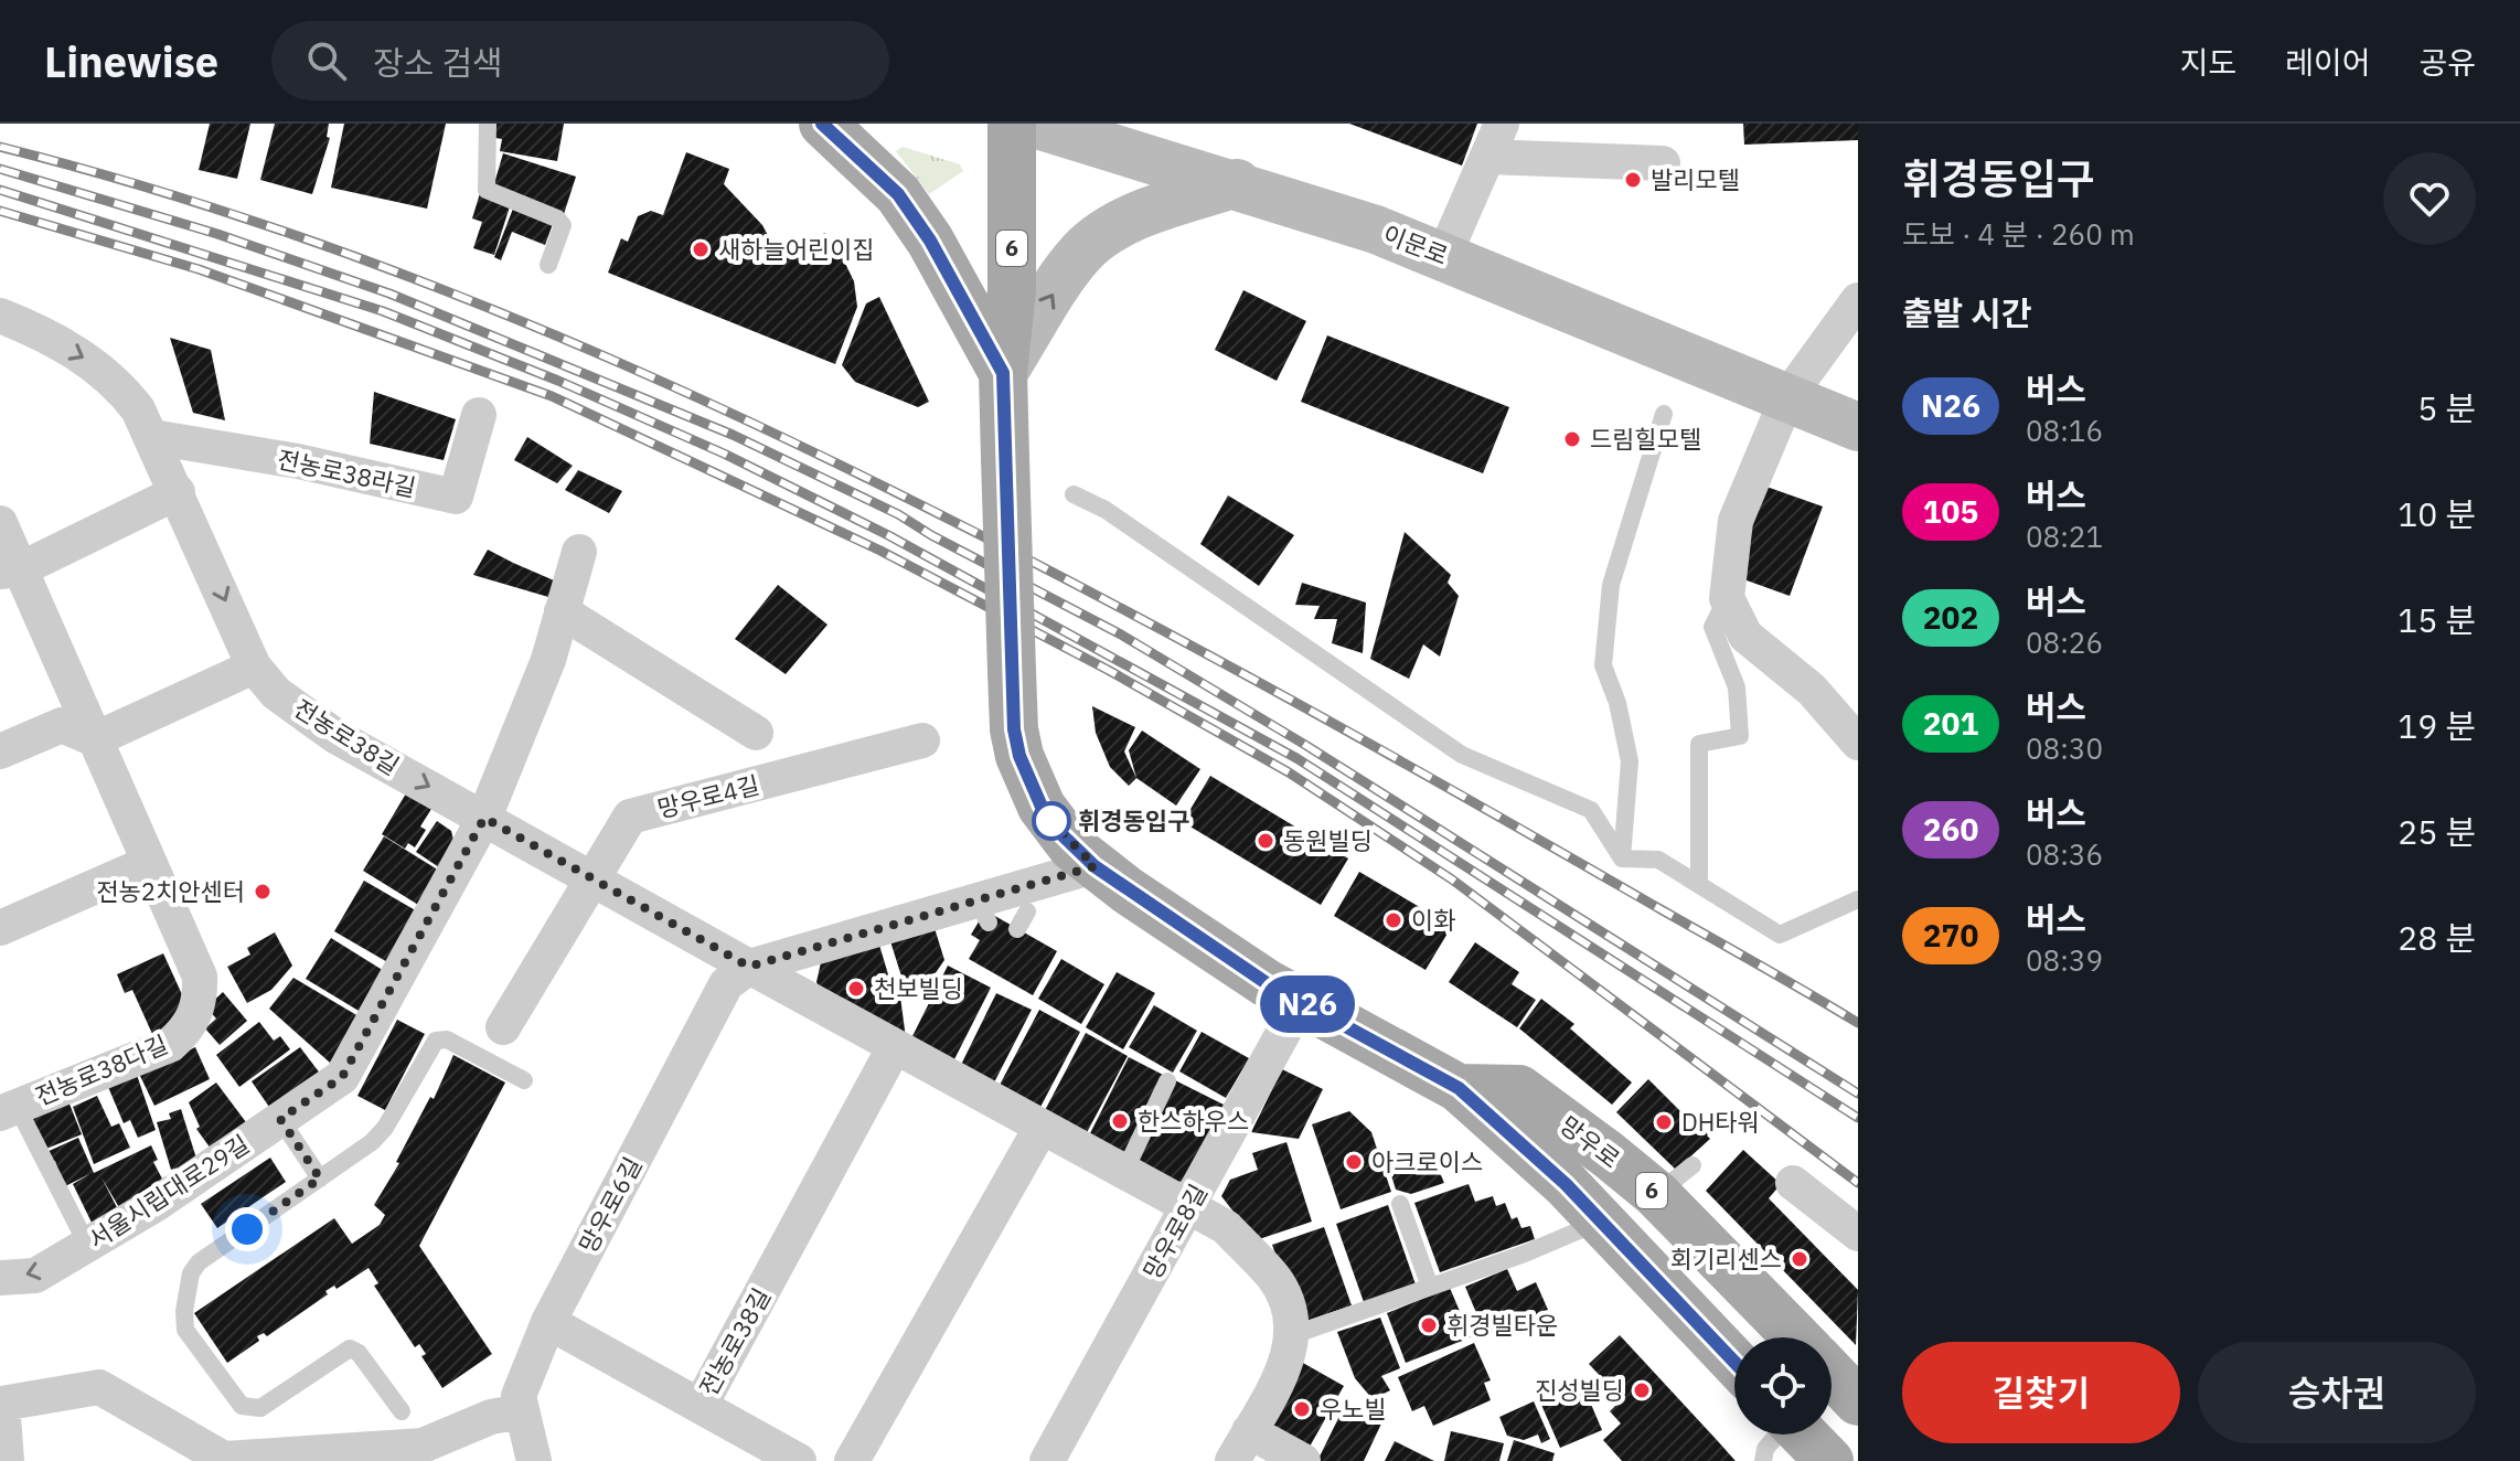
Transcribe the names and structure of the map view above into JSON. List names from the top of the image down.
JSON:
{
  "streets": {
    "main road": ["이문로", "6", "망우로"],
    "street": [
      "전농로38라길",
      "전농로38길",
      "망우로4길",
      "전농로38다길",
      "서울시립대로29길",
      "망우로6길",
      "망우로8길"
    ]
  },
  "crossings": [
    ["전농로38라길", "전농로38길"],
    ["전농로38길", "망우로4길"],
    ["전농로38길", "서울시립대로29길"],
    ["전농로38길", "망우로6길"],
    ["전농로38길", "망우로8길"],
    ["전농로38다길", "서울시립대로29길"],
    ["망우로", "망우로8길"]
  ],
  "places": [
    "발리모텔",
    "새하늘어린이집",
    "드림힐모텔",
    "휘경동입구",
    "동원빌딩",
    "전농2치안센터",
    "이화",
    "천보빌딩",
    "한스하우스",
    "DH타워",
    "아크로이스",
    "회기리센스",
    "휘경빌타운",
    "진성빌딩",
    "우노빌"
  ],
  "lines": ["bus line N26"],
  "page": {
    "header": "Linewise",
    "search": "장소 검색",
    "nav": ["지도", "레이어", "공유"],
    "on_map": "N26",
    "heading": [
      ["휘경동입구", "도보 · 4 분 · 260 m"],
      "출발 시간"
    ],
    "list": [
      {
        "mark": "N26",
        "name": "버스",
        "note": "08:16",
        "value": "5 분"
      },
      {
        "mark": "105",
        "name": "버스",
        "note": "08:21",
        "value": "10 분"
      },
      {
        "mark": "202",
        "name": "버스",
        "note": "08:26",
        "value": "15 분"
      },
      {
        "mark": "201",
        "name": "버스",
        "note": "08:30",
        "value": "19 분"
      },
      {
        "mark": "260",
        "name": "버스",
        "note": "08:36",
        "value": "25 분"
      },
      {
        "mark": "270",
        "name": "버스",
        "note": "08:39",
        "value": "28 분"
      }
    ],
    "buttons": ["길찾기", "승차권"]
  }
}
